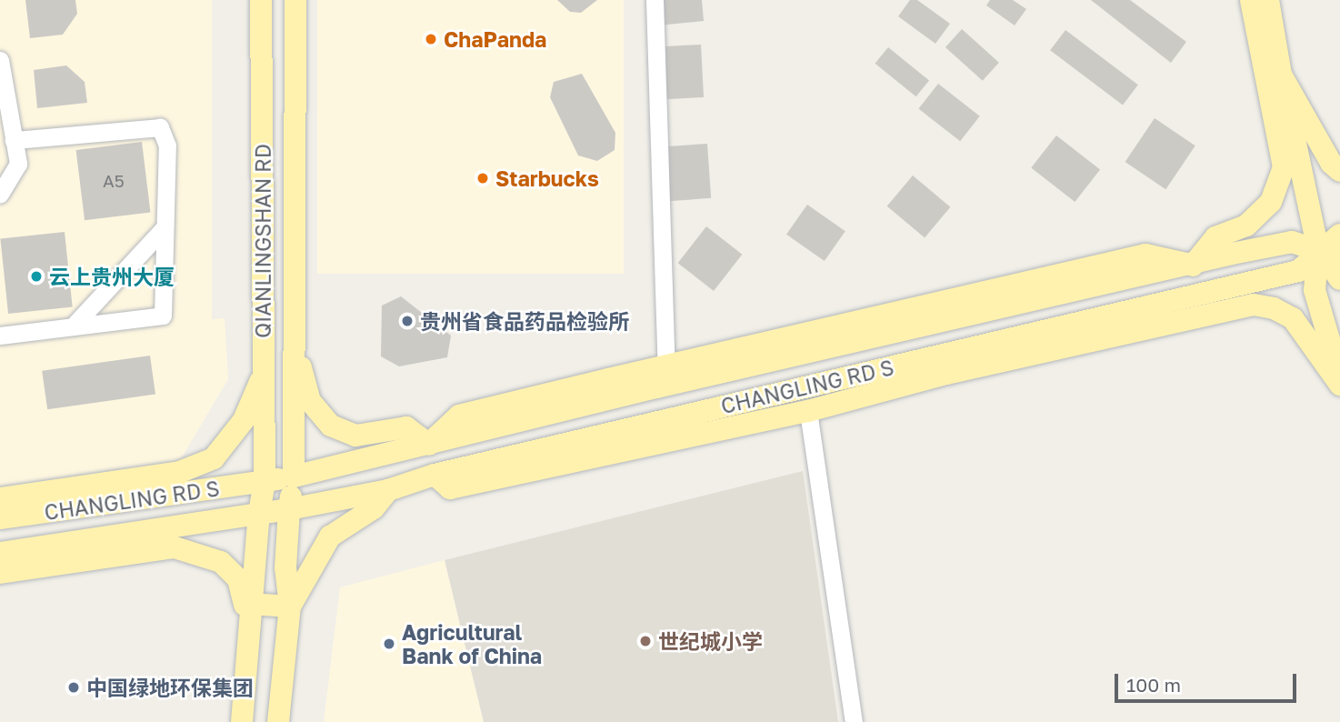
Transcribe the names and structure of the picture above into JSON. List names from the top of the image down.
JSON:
{
  "streets": {
    "main road": ["QIANLINGSHAN RD", "CHANGLING RD S"]
  },
  "crossings": [
    ["QIANLINGSHAN RD", "CHANGLING RD S"]
  ],
  "places": [
    "ChaPanda",
    "Starbucks",
    "云上贵州大厦",
    "贵州省食品药品检验所",
    "世纪城小学",
    "Agricultural Bank of China",
    "中国绿地环保集团"
  ],
  "house_numbers": ["A5"],
  "scale_bar": "100 m"
}
